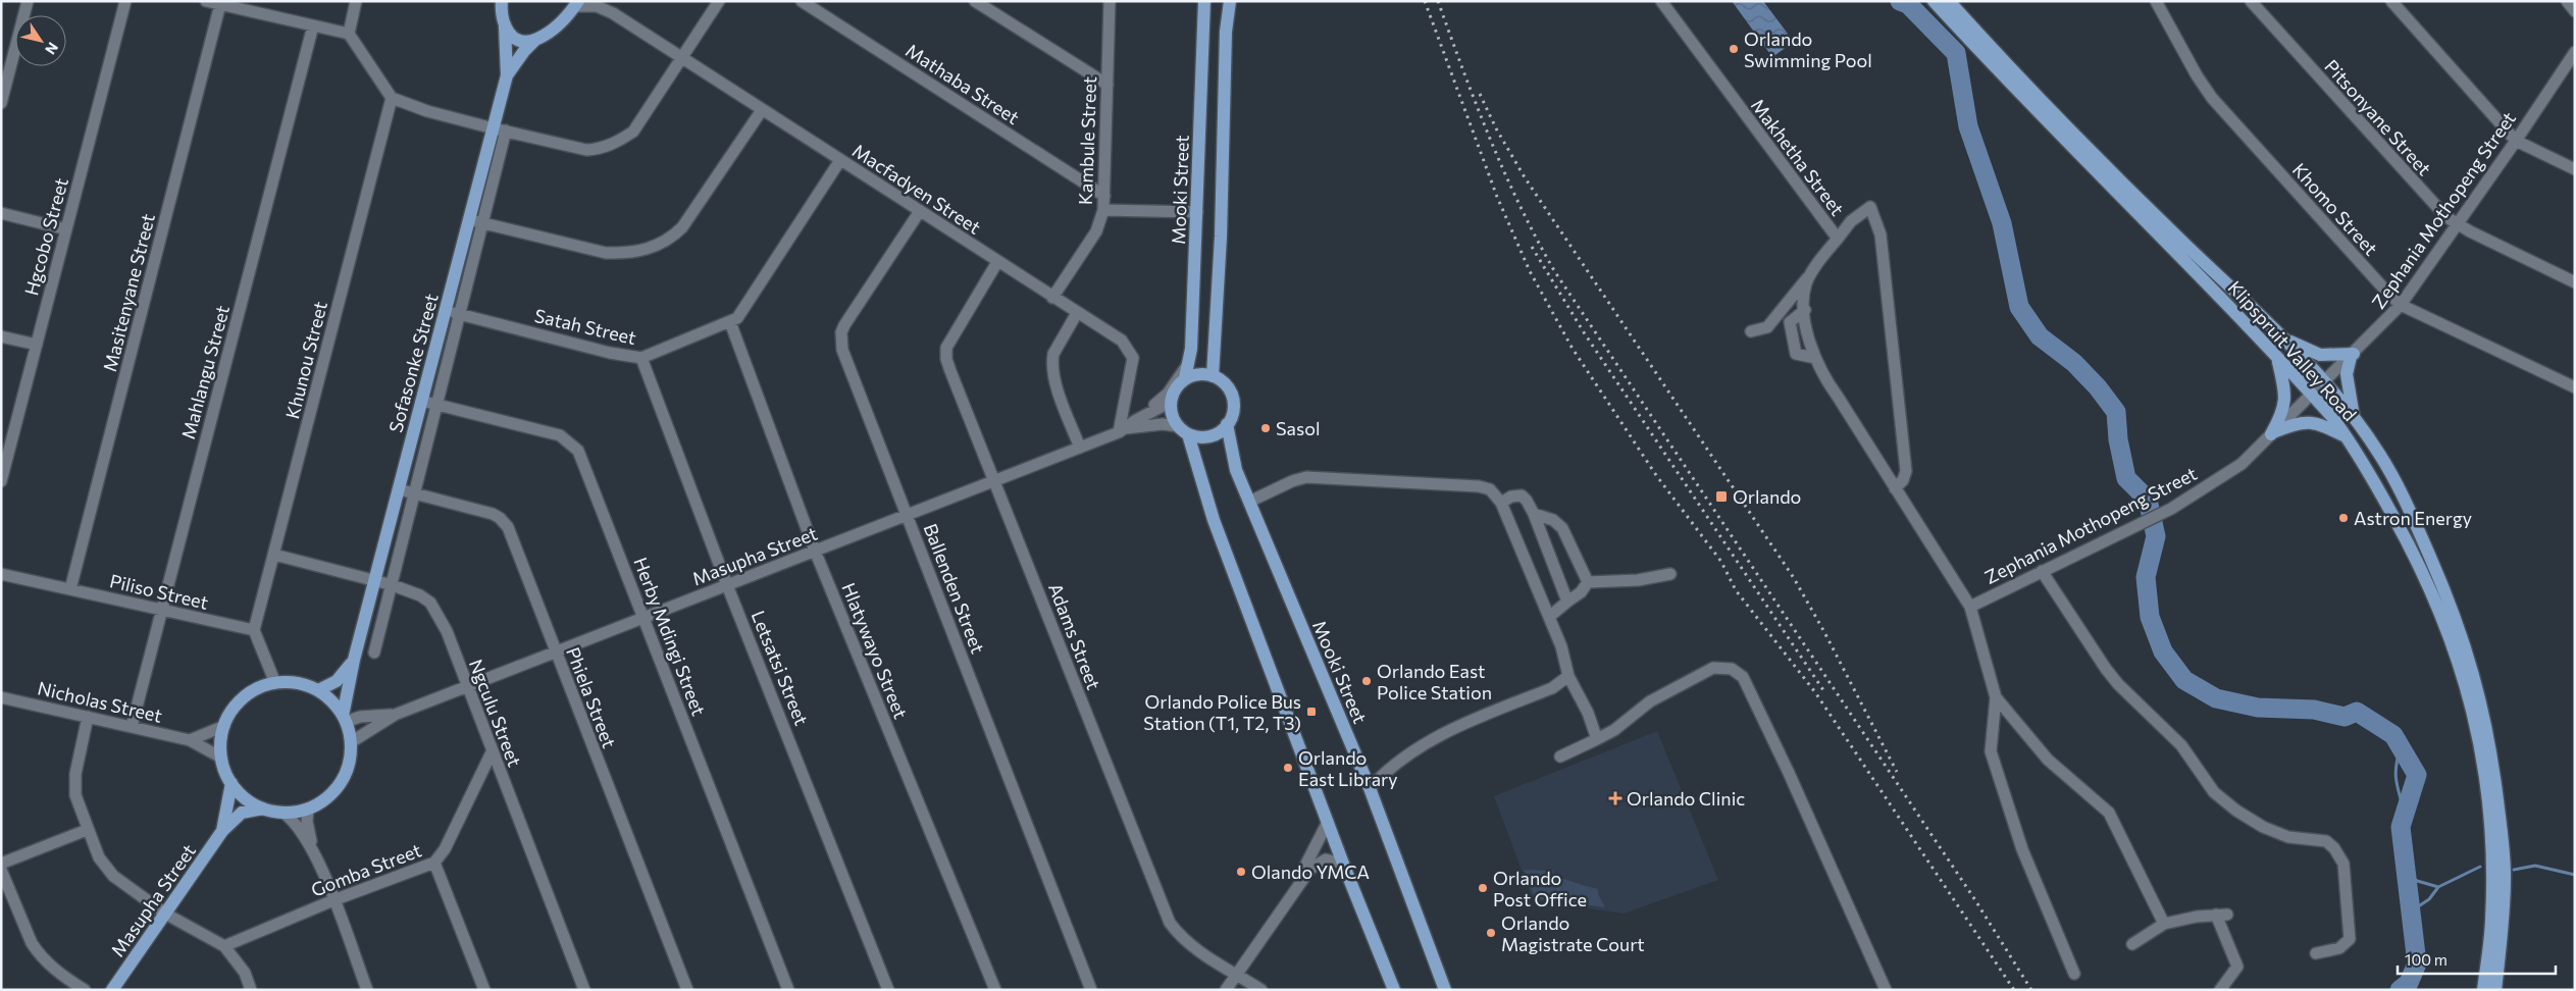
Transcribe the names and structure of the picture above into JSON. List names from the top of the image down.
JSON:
{
  "streets": {
    "main road": [
      "Mooki Street",
      "Klipspruit Valley Road",
      "Sofasonke Street",
      "Masupha Street"
    ],
    "street": [
      "Mathaba Street",
      "Pitsonyane Street",
      "Kambule Street",
      "Makhetha Street",
      "Macfadyen Street",
      "Khomo Street",
      "Zephania Mothopeng Street",
      "Hgcobo Street",
      "Masitenyane Street",
      "Satah Street",
      "Khunou Street",
      "Mahlangu Street",
      "Ballenden Street",
      "Piliso Street",
      "Herby Mdingi Street",
      "Adams Street",
      "Hlatywayo Street",
      "Letsatsi Street",
      "Phiela Street",
      "Nicholas Street",
      "Ngculu Street",
      "Gomba Street"
    ]
  },
  "crossings": [
    ["Mathaba Street", "Kambule Street"],
    ["Pitsonyane Street", "Zephania Mothopeng Street"],
    ["Kambule Street", "Macfadyen Street"],
    ["Makhetha Street", "Zephania Mothopeng Street"],
    ["Macfadyen Street", "Satah Street"],
    ["Macfadyen Street", "Sofasonke Street"],
    ["Macfadyen Street", "Masupha Street"],
    ["Macfadyen Street", "Ballenden Street"],
    ["Macfadyen Street", "Adams Street"],
    ["Mooki Street", "Masupha Street"],
    ["Khomo Street", "Zephania Mothopeng Street"],
    ["Zephania Mothopeng Street", "Klipspruit Valley Road"],
    ["Masitenyane Street", "Piliso Street"],
    ["Satah Street", "Sofasonke Street"],
    ["Satah Street", "Hlatywayo Street"],
    ["Satah Street", "Letsatsi Street"],
    ["Khunou Street", "Piliso Street"],
    ["Khunou Street", "Ngculu Street"],
    ["Sofasonke Street", "Masupha Street"],
    ["Sofasonke Street", "Herby Mdingi Street"],
    ["Sofasonke Street", "Phiela Street"],
    ["Sofasonke Street", "Nicholas Street"],
    ["Sofasonke Street", "Ngculu Street"],
    ["Mahlangu Street", "Piliso Street"],
    ["Mahlangu Street", "Nicholas Street"],
    ["Masupha Street", "Ballenden Street"],
    ["Masupha Street", "Herby Mdingi Street"],
    ["Masupha Street", "Adams Street"],
    ["Masupha Street", "Hlatywayo Street"],
    ["Masupha Street", "Letsatsi Street"],
    ["Masupha Street", "Phiela Street"],
    ["Masupha Street", "Nicholas Street"],
    ["Masupha Street", "Ngculu Street"],
    ["Ngculu Street", "Gomba Street"]
  ],
  "places": {
    "other": [
      "Orlando Swimming Pool",
      "Sasol",
      "Astron Energy",
      "Orlando East Police Station",
      "Orlando East Library",
      "Olando YMCA",
      "Orlando Post Office",
      "Orlando Magistrate Court"
    ],
    "transit": ["Orlando", "Orlando Police Bus Station (T1, T2, T3)"],
    "health": ["Orlando Clinic"]
  },
  "scale_bar": "100 m",
  "north": "bottom right"
}
